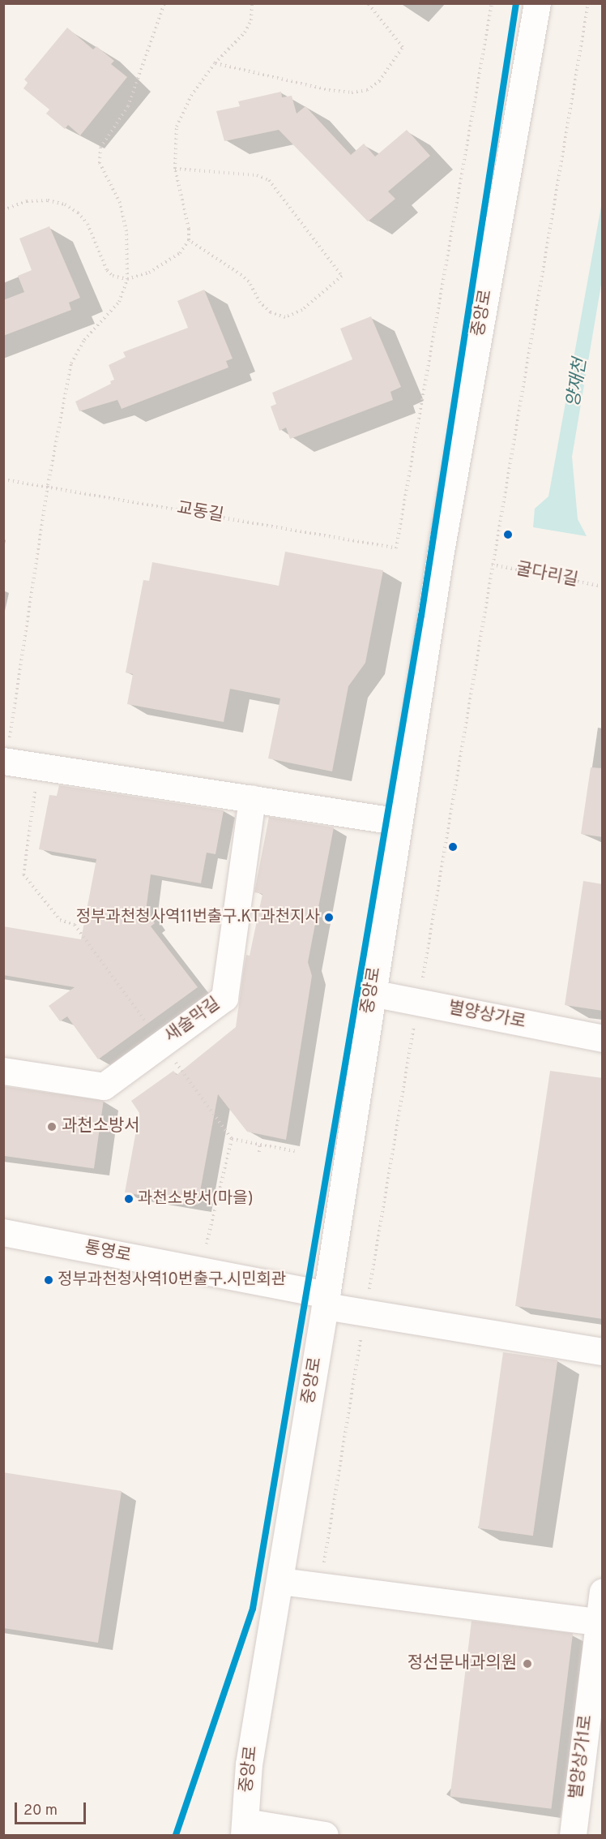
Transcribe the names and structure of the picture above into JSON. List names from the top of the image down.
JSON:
{
  "streets": {
    "street": [
      "중앙로",
      "별양상가로",
      "새술막길",
      "통영로",
      "별양상가1로"
    ],
    "path": ["교동길", "굴다리길"]
  },
  "crossings": [
    ["중앙로", "별양상가로"],
    ["중앙로", "통영로"]
  ],
  "water": ["양재천"],
  "places": [
    "정부과천청사역11번출구.KT과천지사",
    "과천소방서",
    "과천소방서(마을)",
    "정부과천청사역10번출구.시민회관",
    "정선문내과의원"
  ],
  "scale_bar": "20 m"
}
